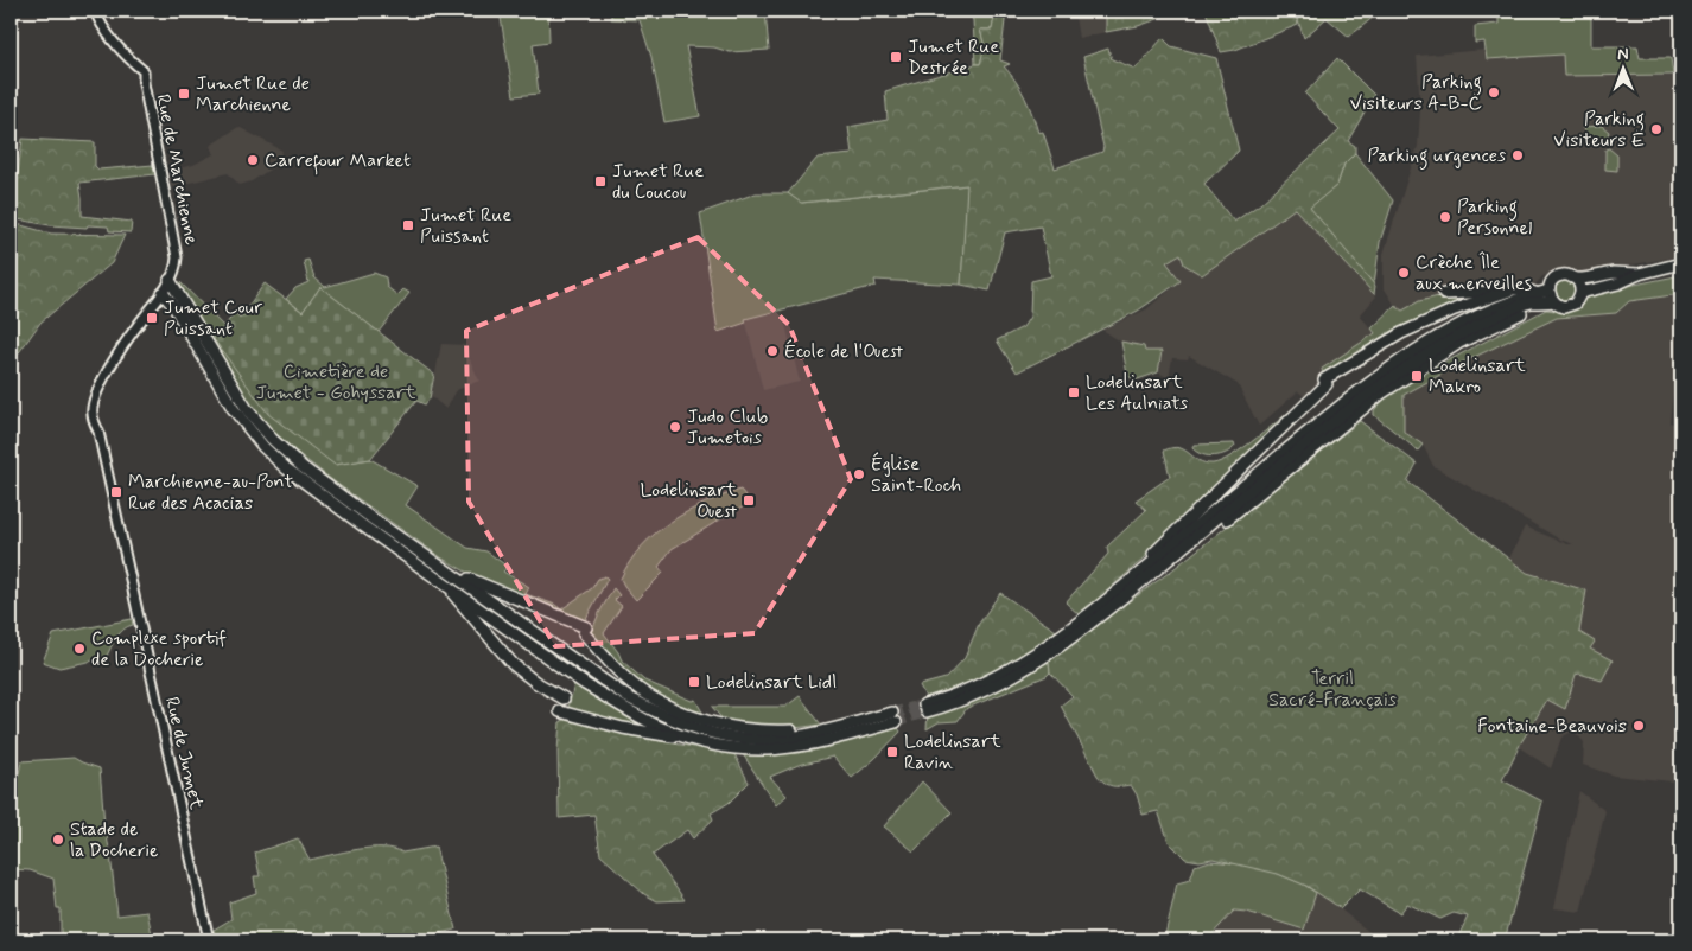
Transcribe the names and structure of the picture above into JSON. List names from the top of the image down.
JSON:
{
  "streets": {
    "street": ["Rue de Marchienne", "Rue de Jumet"]
  },
  "crossings": [
    ["Rue de Marchienne", "Rue de Jumet"]
  ],
  "parks": ["Cimetière de Jumet - Gohyssart", "Terril Sacré-Français"],
  "places": {
    "transit": [
      "Jumet Rue Destrée",
      "Jumet Rue de Marchienne",
      "Jumet Rue du Coucou",
      "Jumet Rue Puissant",
      "Jumet Cour Puissant",
      "Lodelinsart Makro",
      "Lodelinsart Les Aulniats",
      "Marchienne-au-Pont Rue des Acacias",
      "Lodelinsart Ouest",
      "Lodelinsart Lidl",
      "Lodelinsart Ravin"
    ],
    "other": [
      "Parking Visiteurs A-B-C",
      "Parking Visiteurs E",
      "Parking urgences",
      "Carrefour Market",
      "Parking Personnel",
      "Crèche Île aux merveilles",
      "École de l'Ouest",
      "Judo Club Jumetois",
      "Église Saint-Roch",
      "Complexe sportif de la Docherie",
      "Fontaine-Beauvois",
      "Stade de la Docherie"
    ]
  },
  "north": "top"
}
